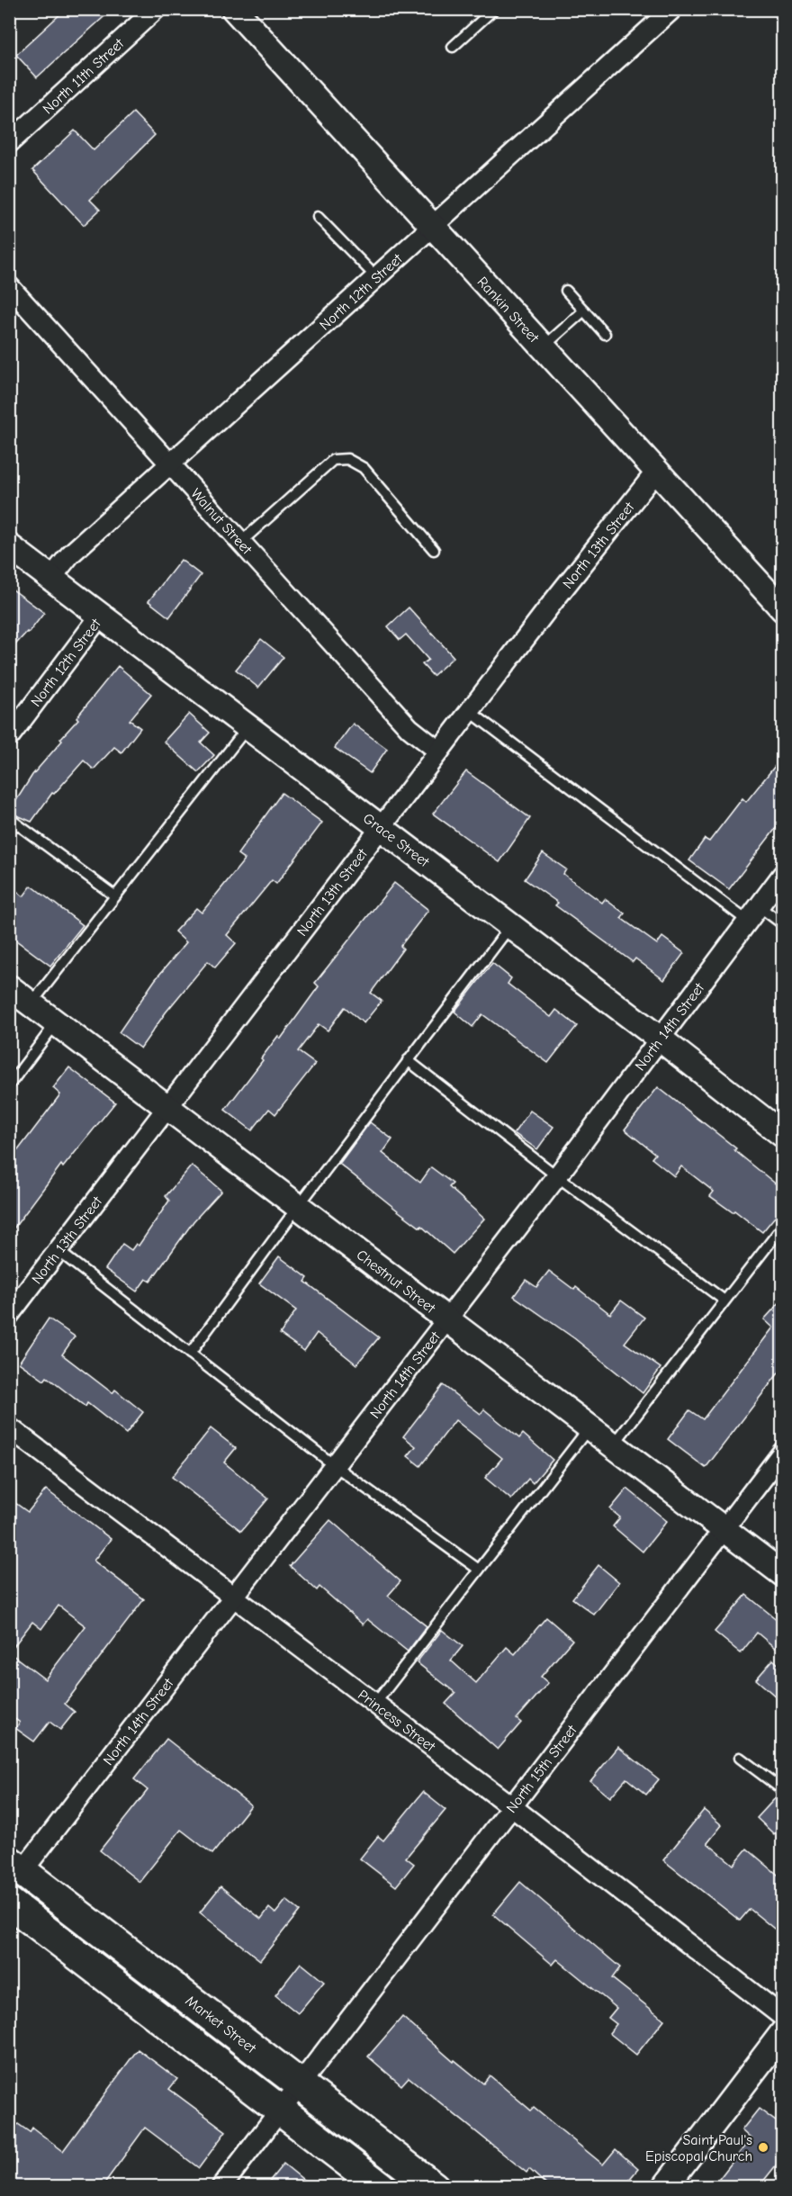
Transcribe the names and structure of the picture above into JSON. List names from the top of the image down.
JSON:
{
  "streets": {
    "main road": ["Market Street"],
    "street": [
      "North 11th Street",
      "North 12th Street",
      "Rankin Street",
      "Walnut Street",
      "North 13th Street",
      "Grace Street",
      "North 14th Street",
      "Chestnut Street",
      "Princess Street",
      "North 15th Street"
    ]
  },
  "crossings": [
    ["North 12th Street", "Rankin Street"],
    ["North 12th Street", "Walnut Street"],
    ["North 12th Street", "Grace Street"],
    ["Rankin Street", "North 13th Street"],
    ["Walnut Street", "North 13th Street"],
    ["North 13th Street", "Grace Street"],
    ["North 13th Street", "Chestnut Street"],
    ["Grace Street", "North 14th Street"],
    ["North 14th Street", "Chestnut Street"],
    ["North 14th Street", "Princess Street"],
    ["North 14th Street", "Market Street"],
    ["Chestnut Street", "North 15th Street"],
    ["Princess Street", "North 15th Street"],
    ["North 15th Street", "Market Street"]
  ],
  "places": ["Saint Paul's Episcopal Church"]
}
